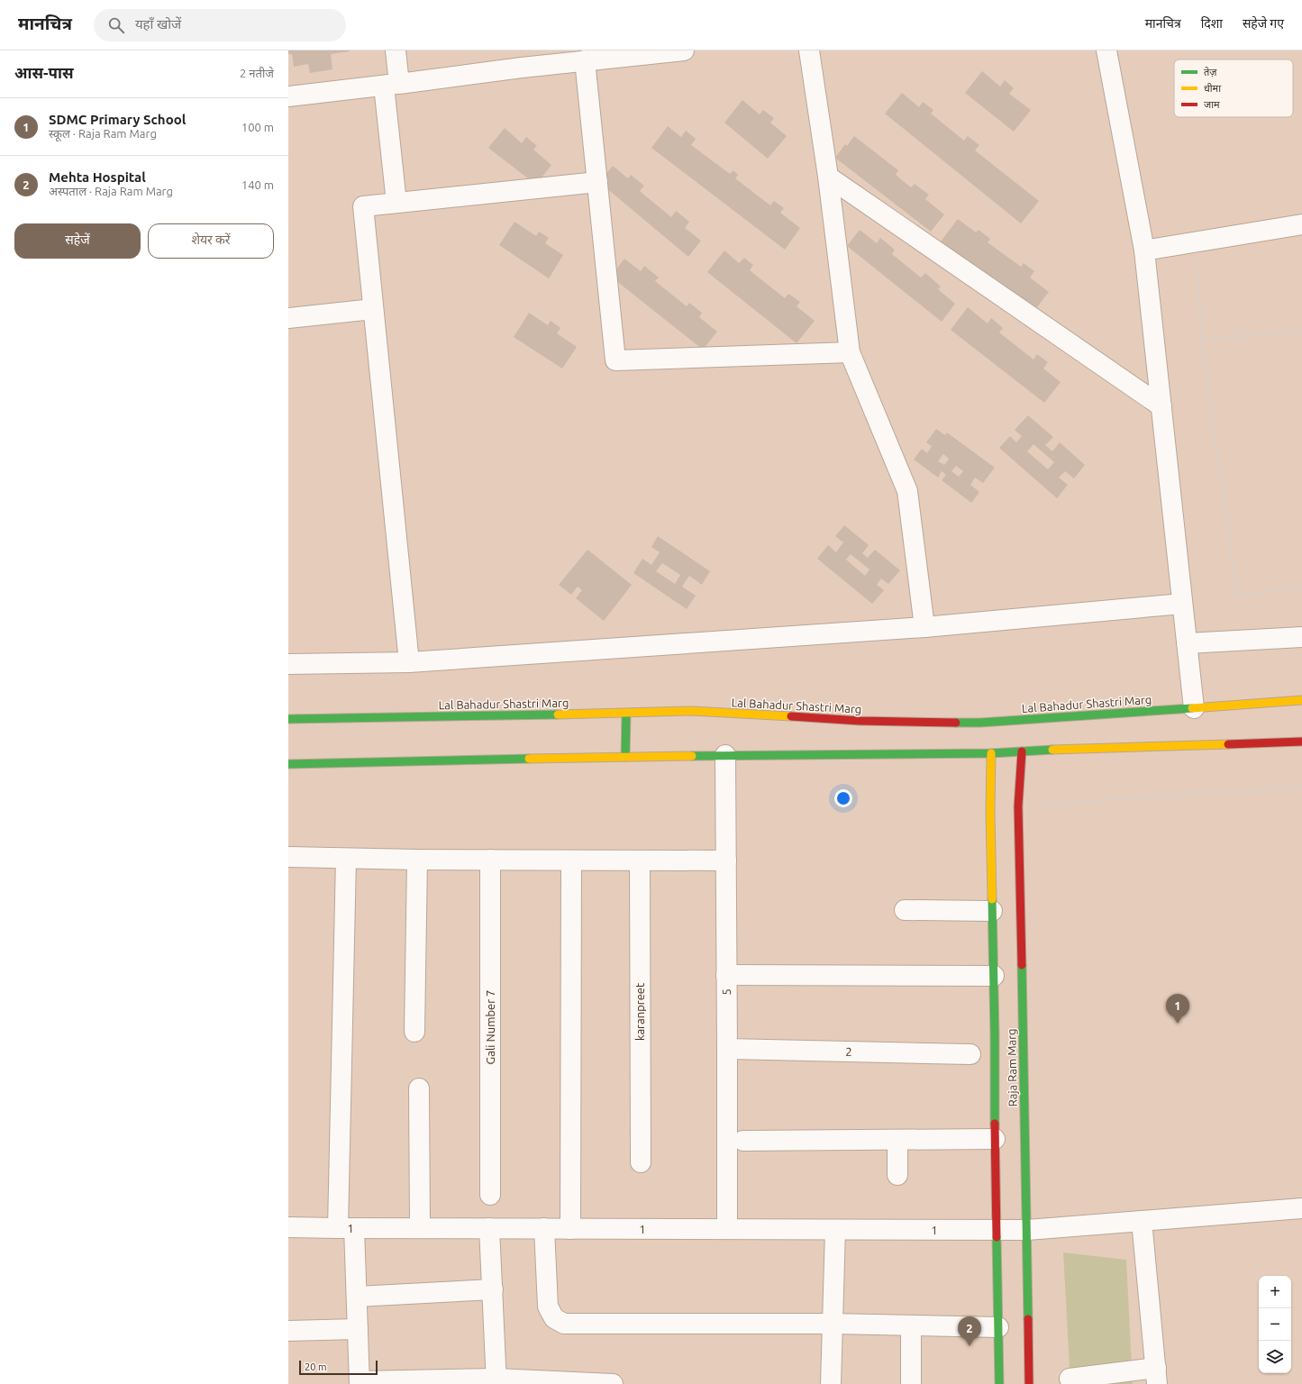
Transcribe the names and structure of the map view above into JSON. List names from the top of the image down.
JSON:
{
  "streets": {
    "main road": ["Lal Bahadur Shastri Marg", "Raja Ram Marg"],
    "street": [
      "5",
      "karanpreet",
      "Gali Number 7",
      "2",
      "1"
    ]
  },
  "crossings": [
    ["5", "2"],
    ["5", "1"],
    ["Raja Ram Marg", "1"]
  ],
  "legend": ["तेज़", "धीमा", "जाम"],
  "scale_bar": "20 m",
  "page": {
    "header": "मानचित्र",
    "search": "यहाँ खोजें",
    "nav": ["मानचित्र", "दिशा", "सहेजे गए"],
    "heading": ["आस-पास", "2 नतीजे"],
    "list": [
      {
        "mark": "1",
        "name": "SDMC Primary School",
        "note": "स्कूल · Raja Ram Marg",
        "value": "100 m"
      },
      {
        "mark": "2",
        "name": "Mehta Hospital",
        "note": "अस्पताल · Raja Ram Marg",
        "value": "140 m"
      }
    ],
    "buttons": ["सहेजें", "शेयर करें"],
    "pins": ["1", "2"],
    "map_buttons": ["+", "−"],
    "scale": "20 m"
  }
}
